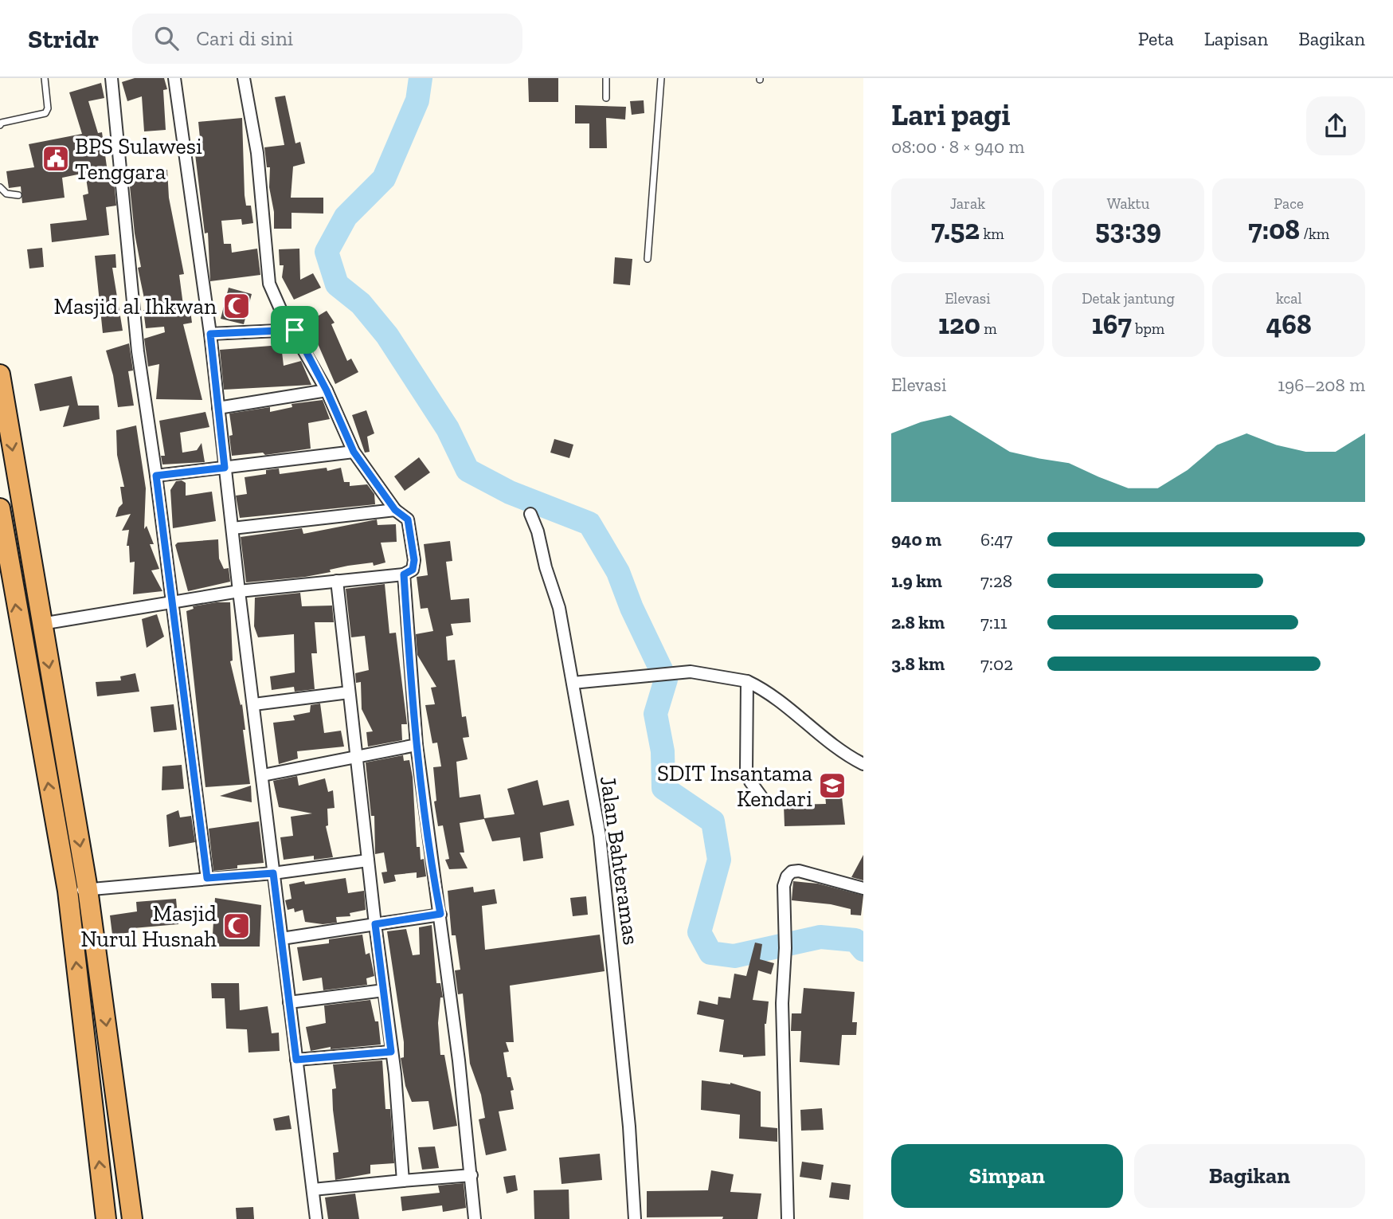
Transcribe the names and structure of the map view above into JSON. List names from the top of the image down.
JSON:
{
  "streets": {
    "street": ["Jalan Bahteramas"]
  },
  "places": {
    "public building": ["BPS Sulawesi Tenggara"],
    "mosque": ["Masjid al Ihkwan", "Masjid Nurul Husnah"],
    "school or university": ["SDIT Insantama Kendari"]
  },
  "page": {
    "header": "Stridr",
    "search": "Cari di sini",
    "nav": ["Peta", "Lapisan", "Bagikan"],
    "heading": ["Lari pagi", "08:00 · 8 × 940 m"],
    "stats": [
      ["Jarak", "7.52 km"],
      ["Waktu", "53:39"],
      ["Pace", "7:08 /km"],
      ["Elevasi", "120 m"],
      ["Detak jantung", "167 bpm"],
      ["kcal", "468"]
    ],
    "chart": ["Elevasi", "196–208 m"],
    "list": [
      {
        "name": "940 m",
        "note": "6:47"
      },
      {
        "name": "1.9 km",
        "note": "7:28"
      },
      {
        "name": "2.8 km",
        "note": "7:11"
      },
      {
        "name": "3.8 km",
        "note": "7:02"
      }
    ],
    "buttons": ["Simpan", "Bagikan"]
  }
}
